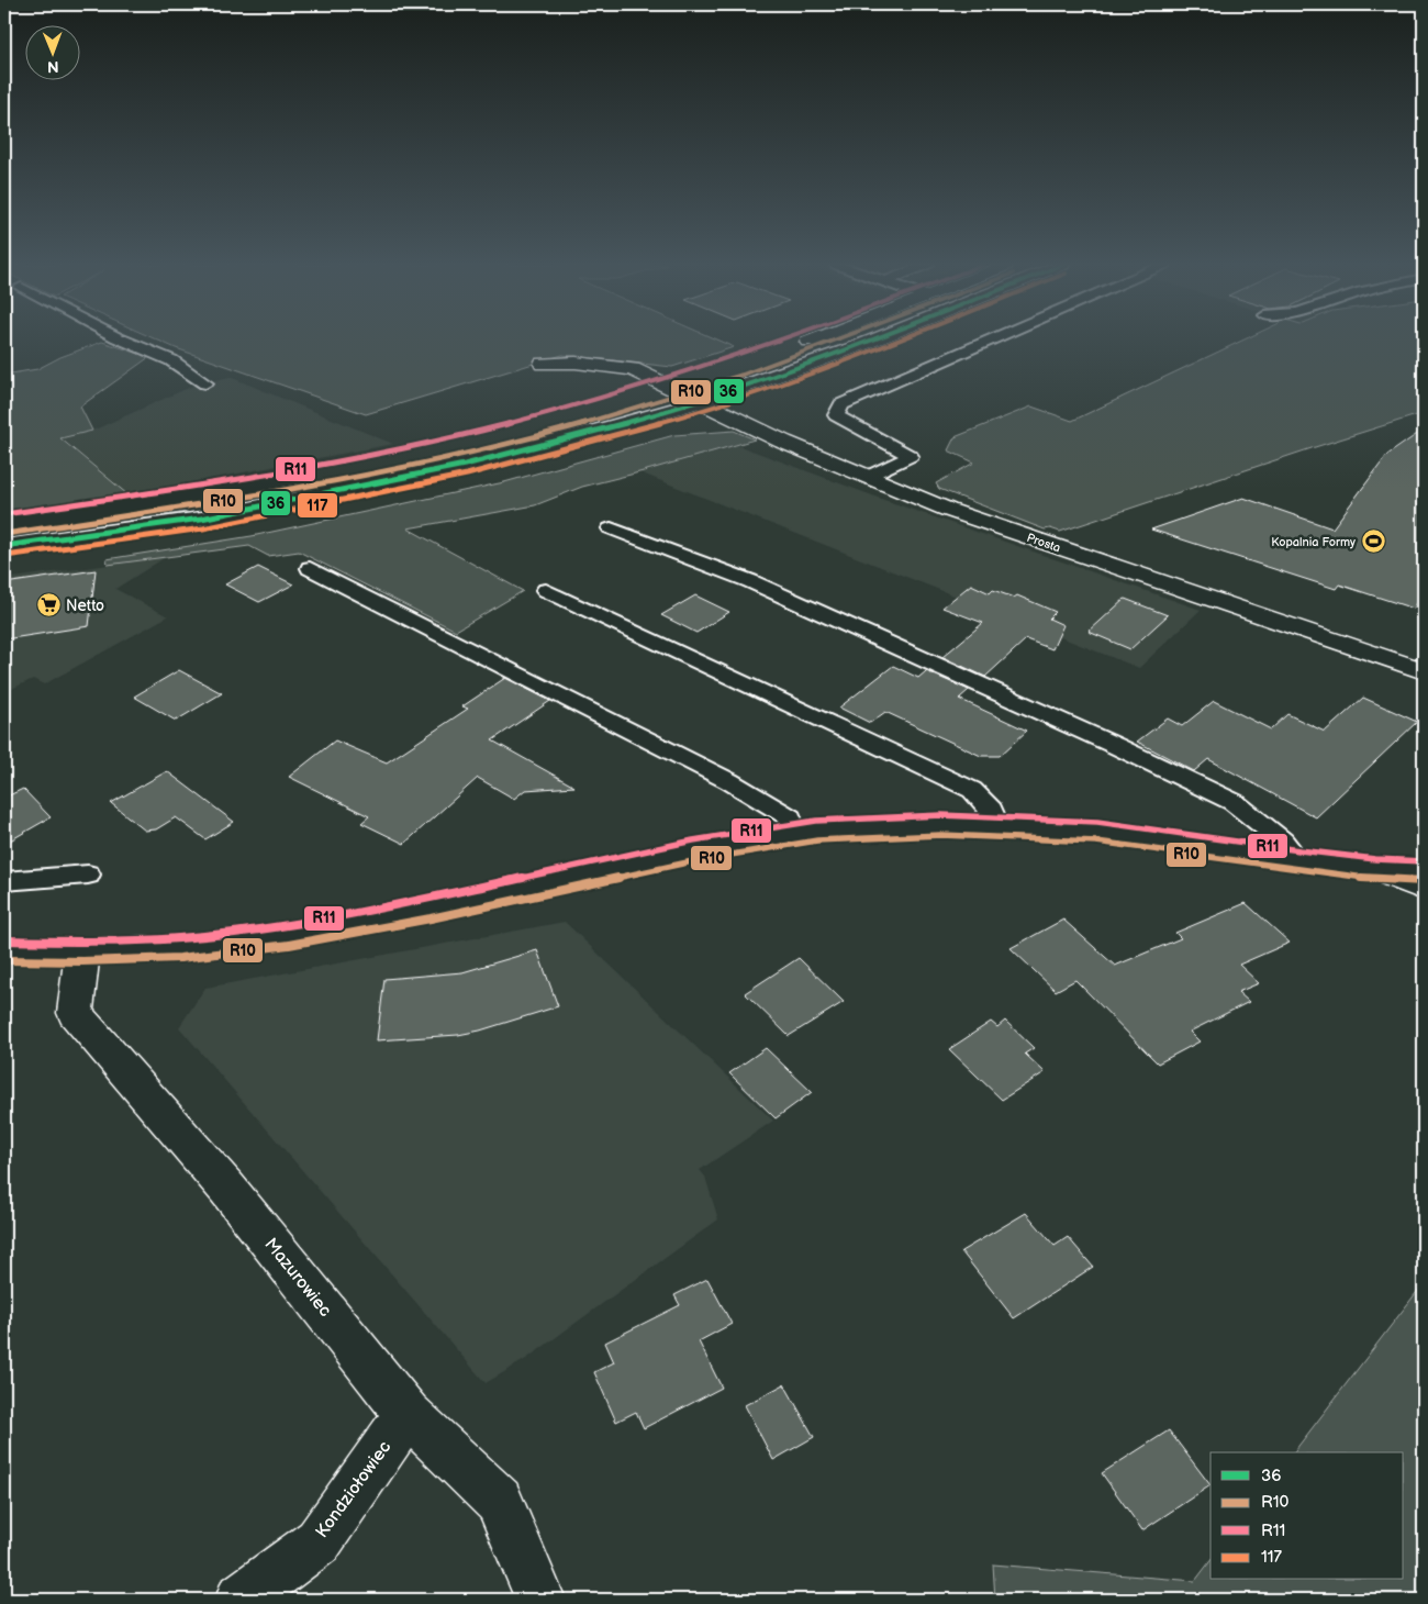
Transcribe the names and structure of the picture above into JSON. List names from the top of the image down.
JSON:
{
  "streets": {
    "street": ["Prosta", "Mazurowiec", "Kondziołowiec"]
  },
  "crossings": [
    ["Mazurowiec", "Kondziołowiec"]
  ],
  "places": {
    "sports": ["Kopalnia Formy"],
    "supermarket": ["Netto"]
  },
  "lines": [
    "transit line 36",
    "transit line R10",
    "transit line R11",
    "transit line 117"
  ],
  "legend": [
    "36",
    "R10",
    "R11",
    "117"
  ],
  "north": "bottom"
}
